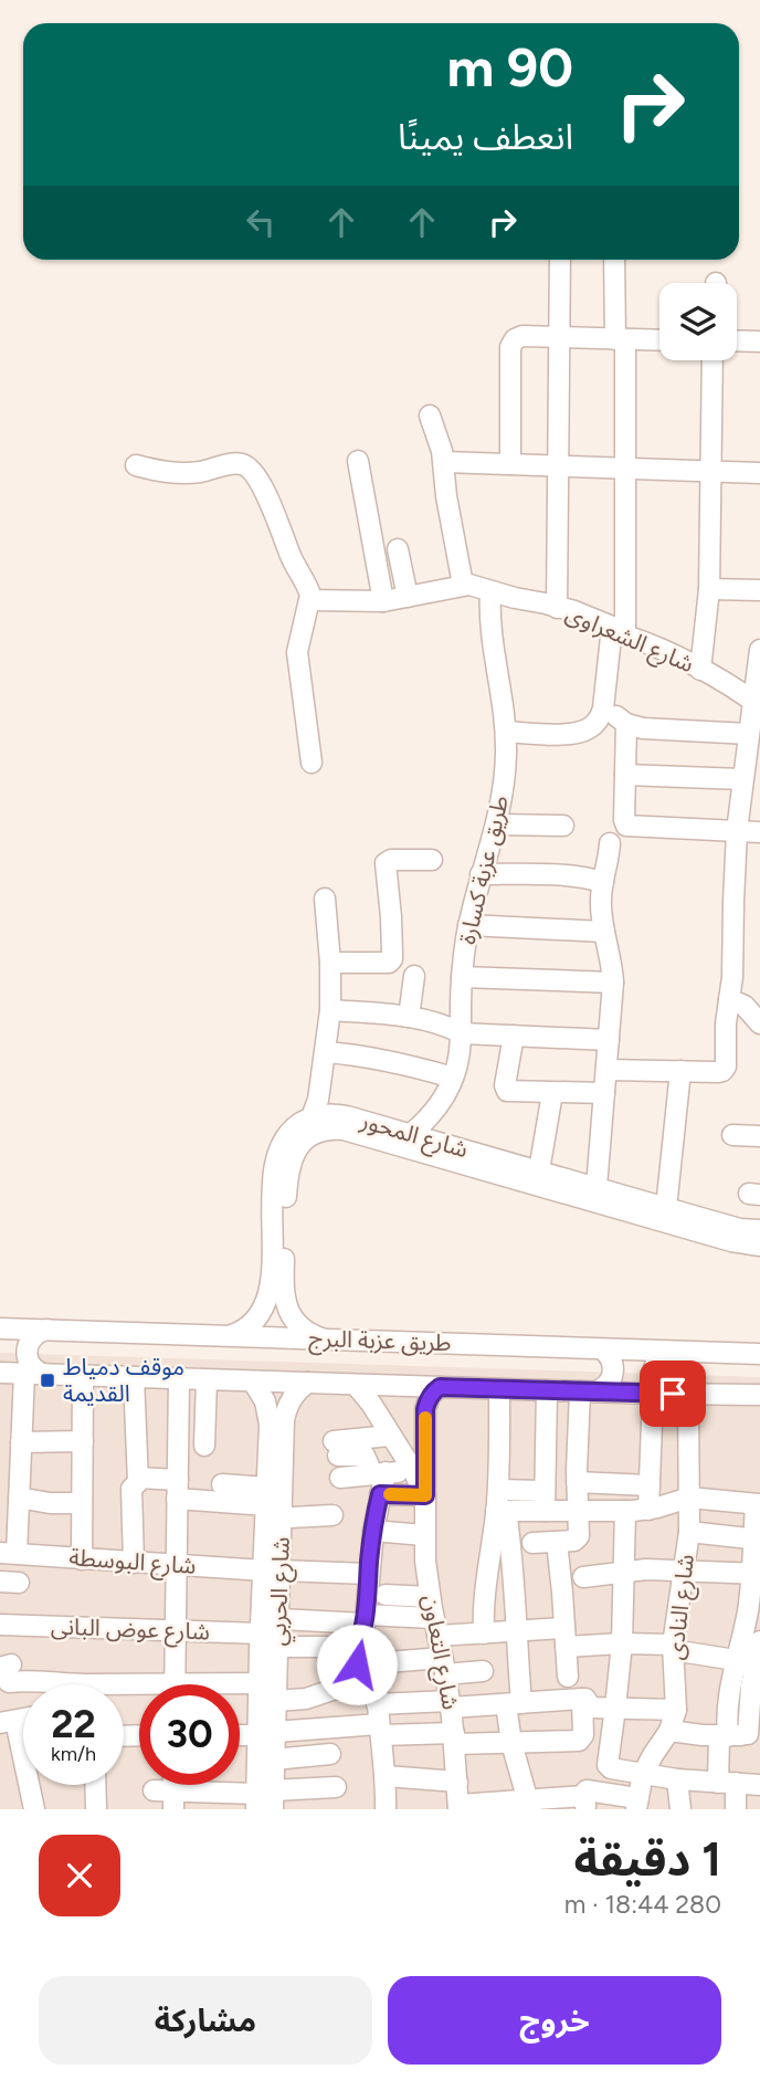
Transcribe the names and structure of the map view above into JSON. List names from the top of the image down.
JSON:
{
  "streets": {
    "street": [
      "شارع الشعراوى",
      "طريق عزبة كسارة",
      "شارع المحور",
      "طريق عزبة البرج",
      "شارع البوسطة",
      "شارع الحربي",
      "شارع النادى",
      "شارع عوض البانى",
      "شارع التعاون"
    ]
  },
  "crossings": [
    ["شارع الشعراوى", "طريق عزبة كسارة"],
    ["طريق عزبة كسارة", "شارع المحور"],
    ["شارع المحور", "طريق عزبة البرج"],
    ["طريق عزبة البرج", "شارع الحربي"],
    ["طريق عزبة البرج", "شارع النادى"],
    ["طريق عزبة البرج", "شارع التعاون"],
    ["شارع البوسطة", "شارع الحربي"],
    ["شارع الحربي", "شارع عوض البانى"]
  ],
  "places": {
    "transit": ["موقف دمياط القديمة"]
  },
  "page": {
    "turn": ["90 m", "انعطف يمينًا"],
    "speed": "22 km/h",
    "limit": "30",
    "heading": ["1 دقيقة", "280 m · 18:44"],
    "buttons": ["خروج", "مشاركة"]
  }
}
